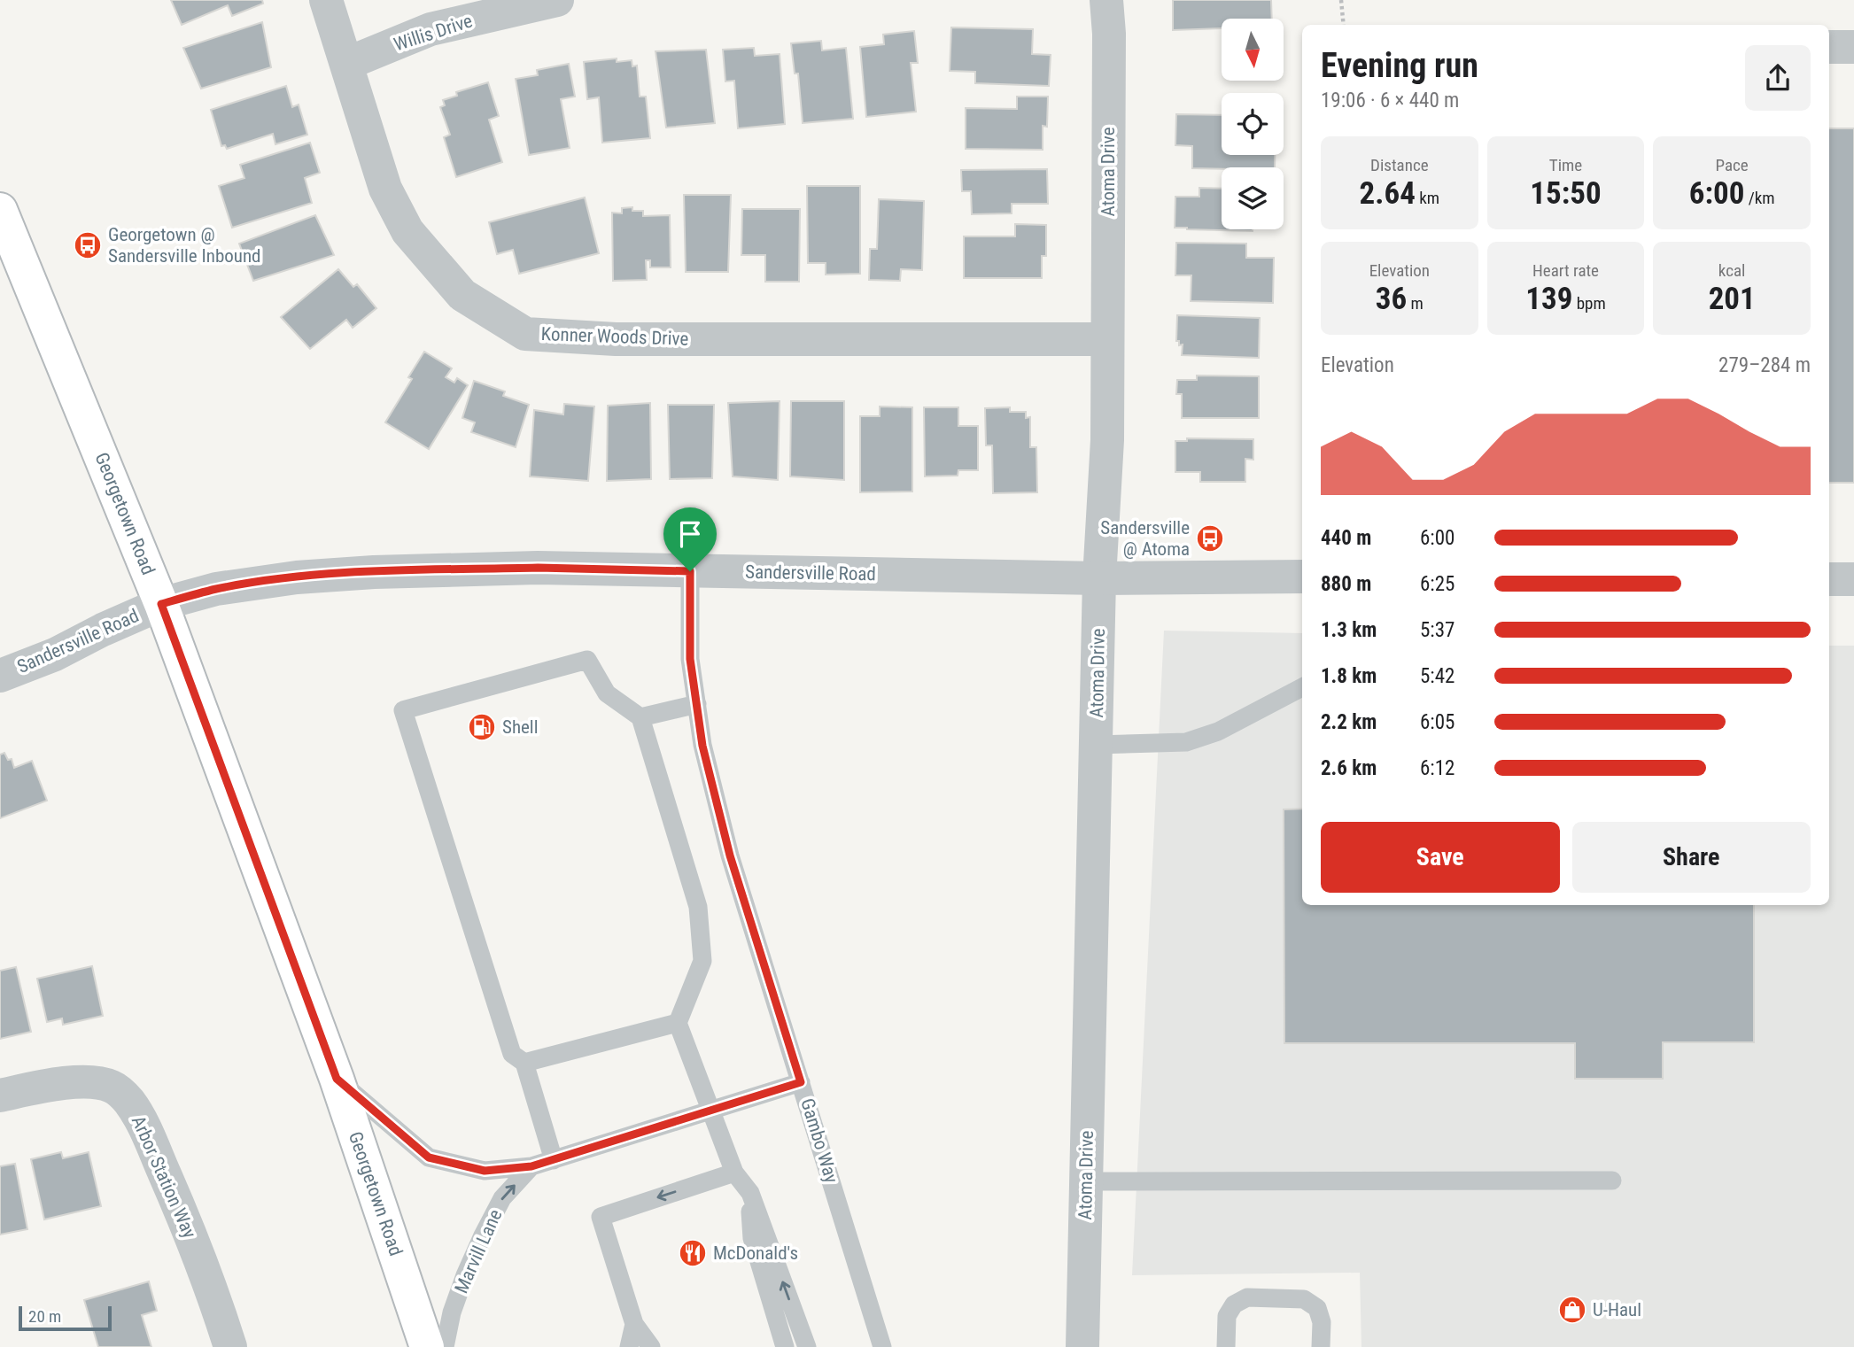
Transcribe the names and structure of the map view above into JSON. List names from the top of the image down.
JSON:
{
  "streets": {
    "main road": ["Georgetown Road"],
    "street": [
      "Willis Drive",
      "Atoma Drive",
      "Konner Woods Drive",
      "Sandersville Road",
      "Arbor Station Way"
    ],
    "lane": ["Gambo Way", "Marvill Lane"]
  },
  "crossings": [
    ["Willis Drive", "Konner Woods Drive"],
    ["Atoma Drive", "Konner Woods Drive"],
    ["Atoma Drive", "Sandersville Road"],
    ["Georgetown Road", "Sandersville Road"],
    ["Sandersville Road", "Gambo Way"]
  ],
  "one_way": ["Marvill Lane"],
  "places": {
    "bus stop": ["Georgetown @ Sandersville Inbound", "Sandersville @ Atoma"],
    "fuel station": ["Shell"],
    "restaurant": ["McDonald's"],
    "shop": ["U-Haul"]
  },
  "scale_bar": "20 m",
  "north": "bottom",
  "page": {
    "heading": ["Evening run", "19:06 · 6 × 440 m"],
    "stats": [
      ["Distance", "2.64 km"],
      ["Time", "15:50"],
      ["Pace", "6:00 /km"],
      ["Elevation", "36 m"],
      ["Heart rate", "139 bpm"],
      ["kcal", "201"]
    ],
    "chart": ["Elevation", "279–284 m"],
    "list": [
      {
        "name": "440 m",
        "note": "6:00"
      },
      {
        "name": "880 m",
        "note": "6:25"
      },
      {
        "name": "1.3 km",
        "note": "5:37"
      },
      {
        "name": "1.8 km",
        "note": "5:42"
      },
      {
        "name": "2.2 km",
        "note": "6:05"
      },
      {
        "name": "2.6 km",
        "note": "6:12"
      }
    ],
    "buttons": ["Save", "Share"],
    "scale": "20 m"
  }
}
